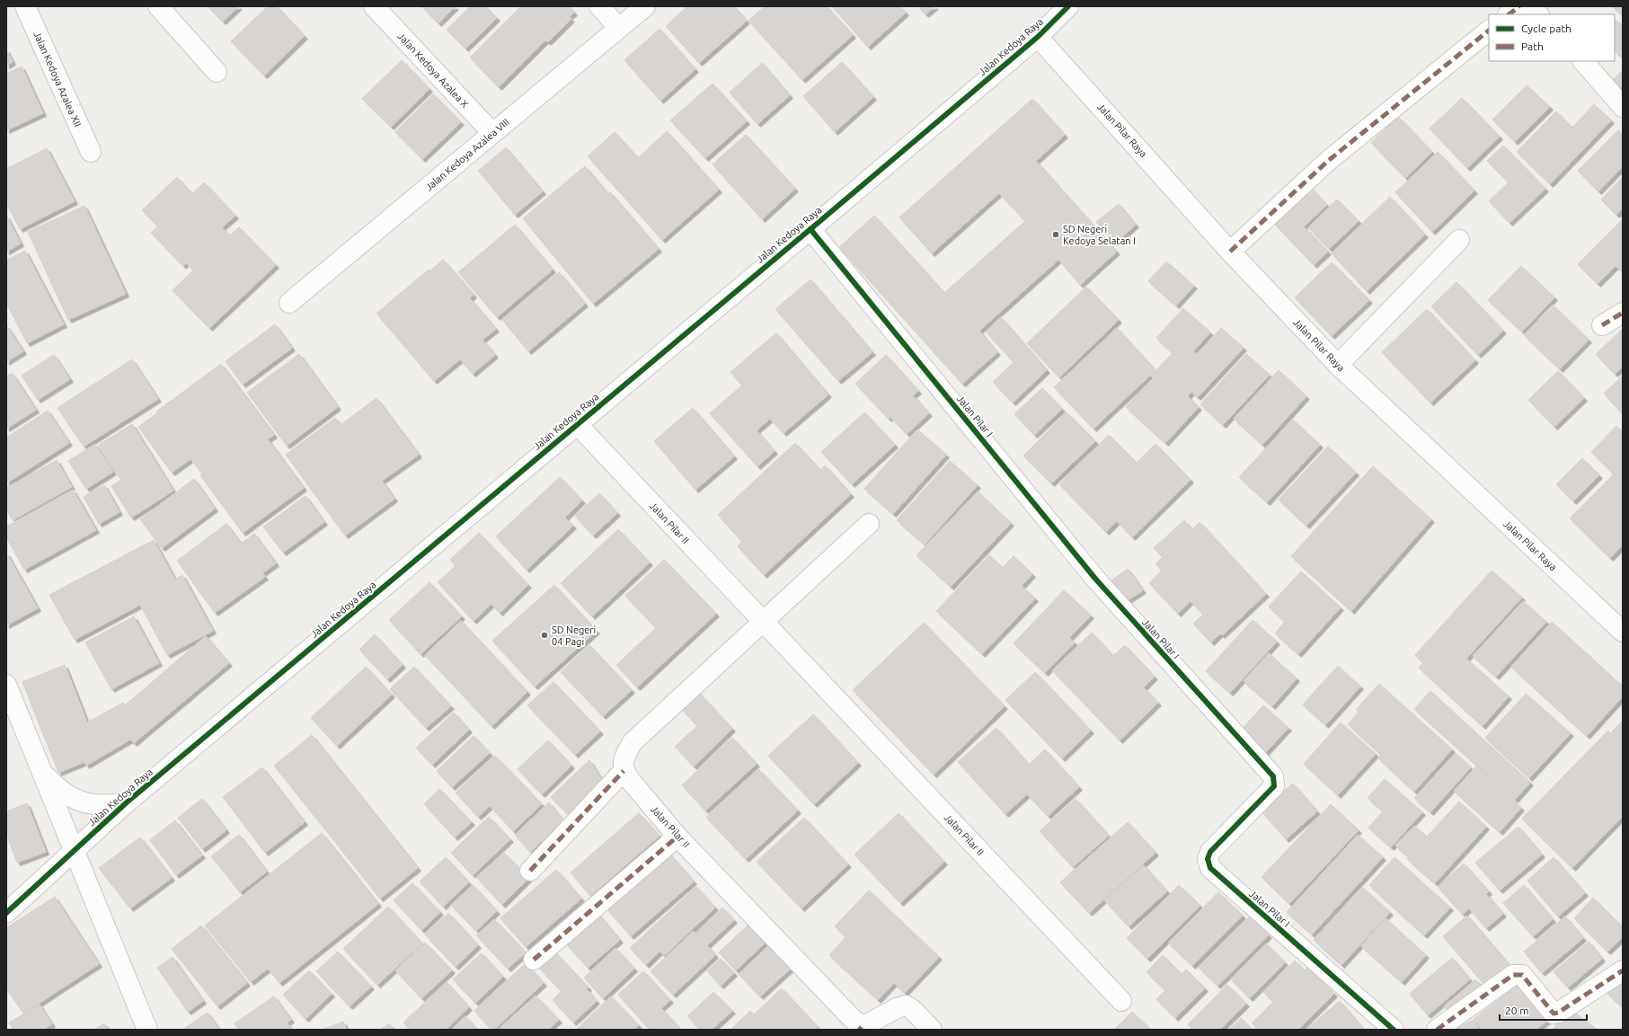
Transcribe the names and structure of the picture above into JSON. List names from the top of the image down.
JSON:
{
  "streets": {
    "street": [
      "Jalan Kedoya Raya",
      "Jalan Kedoya Azalea X",
      "Jalan Kedoya Azalea XII",
      "Jalan Pilar Raya",
      "Jalan Kedoya Azalea VIII",
      "Jalan Pilar I",
      "Jalan Pilar II"
    ]
  },
  "crossings": [
    ["Jalan Kedoya Raya", "Jalan Pilar Raya"],
    ["Jalan Kedoya Raya", "Jalan Pilar I"],
    ["Jalan Kedoya Raya", "Jalan Pilar II"],
    ["Jalan Kedoya Azalea X", "Jalan Kedoya Azalea VIII"]
  ],
  "places": ["SD Negeri Kedoya Selatan I", "SD Negeri 04 Pagi"],
  "legend": ["Cycle path", "Path"],
  "scale_bar": "20 m"
}
